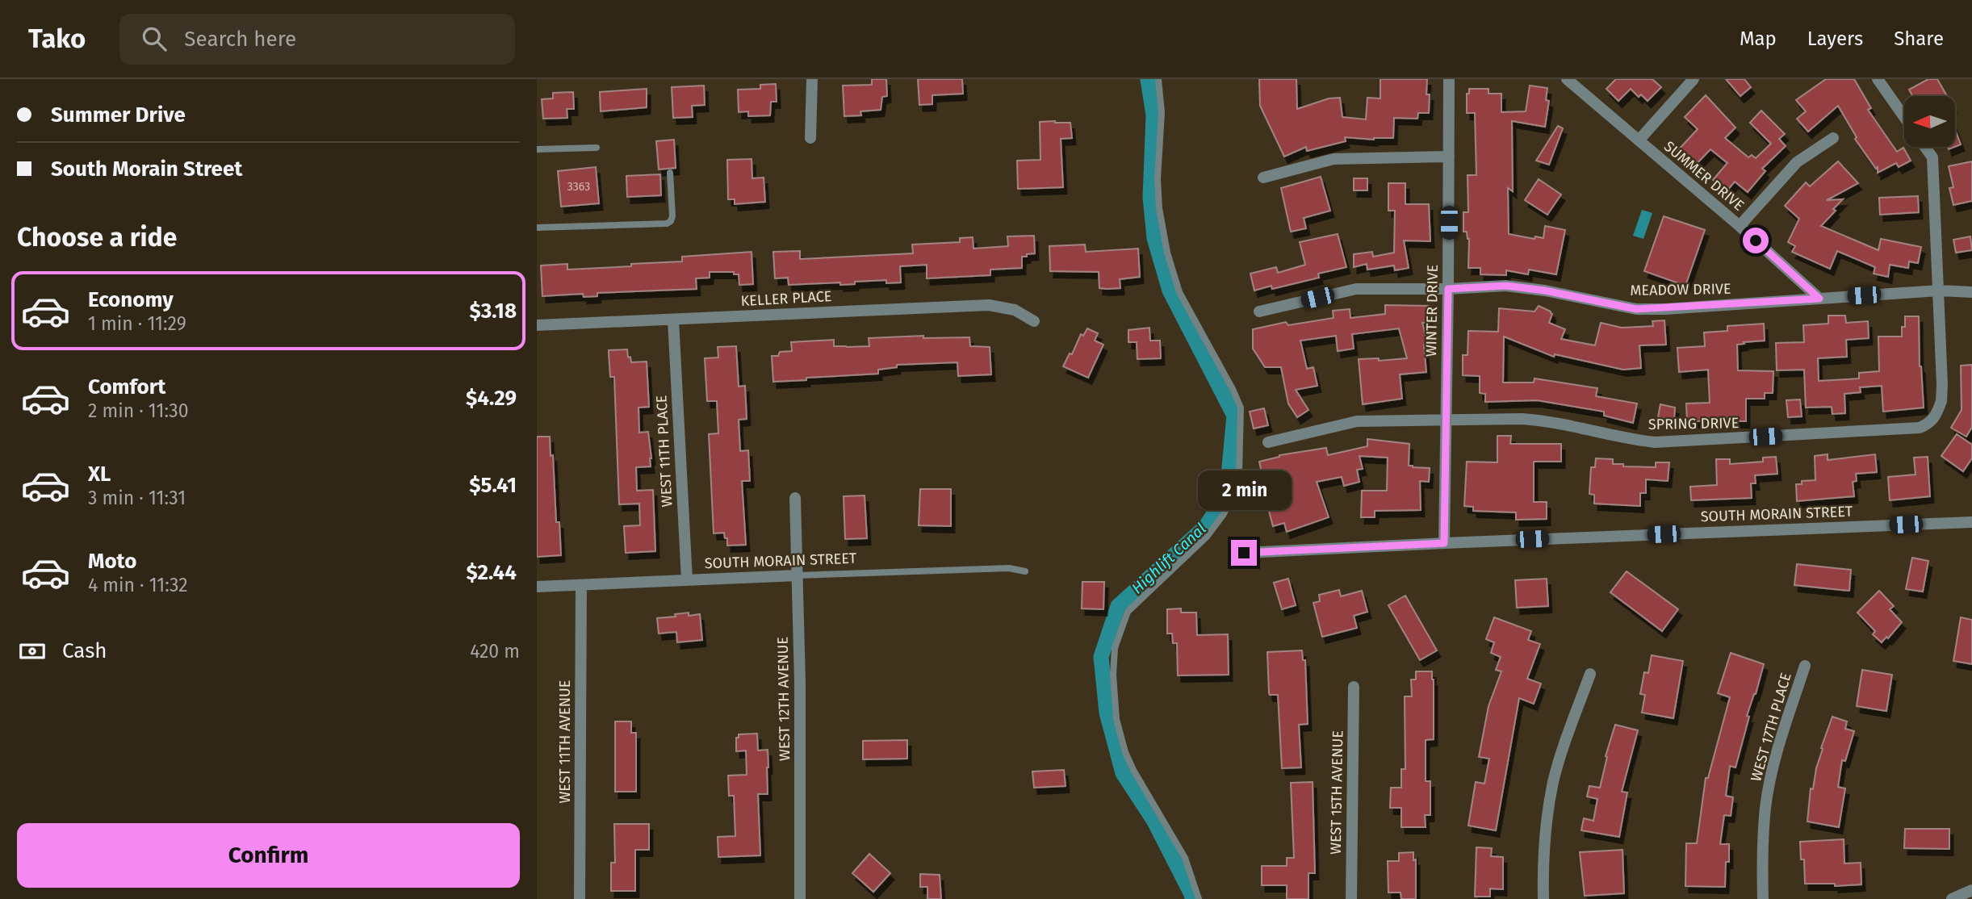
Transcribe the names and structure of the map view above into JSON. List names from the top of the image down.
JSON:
{
  "streets": {
    "street": [
      "SUMMER DRIVE",
      "MEADOW DRIVE",
      "KELLER PLACE",
      "WINTER DRIVE",
      "SPRING DRIVE",
      "WEST 11TH PLACE",
      "SOUTH MORAIN STREET",
      "WEST 12TH AVENUE",
      "WEST 17TH PLACE",
      "WEST 11TH AVENUE",
      "WEST 15TH AVENUE"
    ]
  },
  "crossings": [
    ["SUMMER DRIVE", "MEADOW DRIVE"],
    ["MEADOW DRIVE", "WINTER DRIVE"],
    ["MEADOW DRIVE", "SPRING DRIVE"],
    ["KELLER PLACE", "WEST 11TH PLACE"],
    ["WINTER DRIVE", "SPRING DRIVE"],
    ["WINTER DRIVE", "SOUTH MORAIN STREET"],
    ["WEST 11TH PLACE", "SOUTH MORAIN STREET"],
    ["SOUTH MORAIN STREET", "WEST 12TH AVENUE"],
    ["SOUTH MORAIN STREET", "WEST 11TH AVENUE"]
  ],
  "water": ["Highlift Canal"],
  "house_numbers": ["3363"],
  "north": "left",
  "page": {
    "header": "Tako",
    "search": "Search here",
    "nav": ["Map", "Layers", "Share"],
    "banner": ["Summer Drive", "South Morain Street"],
    "heading": "Choose a ride",
    "list": [
      {
        "name": "Economy",
        "note": "1 min · 11:29",
        "value": "$3.18"
      },
      {
        "name": "Comfort",
        "note": "2 min · 11:30",
        "value": "$4.29"
      },
      {
        "name": "XL",
        "note": "3 min · 11:31",
        "value": "$5.41"
      },
      {
        "name": "Moto",
        "note": "4 min · 11:32",
        "value": "$2.44"
      }
    ],
    "bubble": "2 min",
    "pay": ["Cash", "420 m"],
    "buttons": "Confirm"
  }
}
